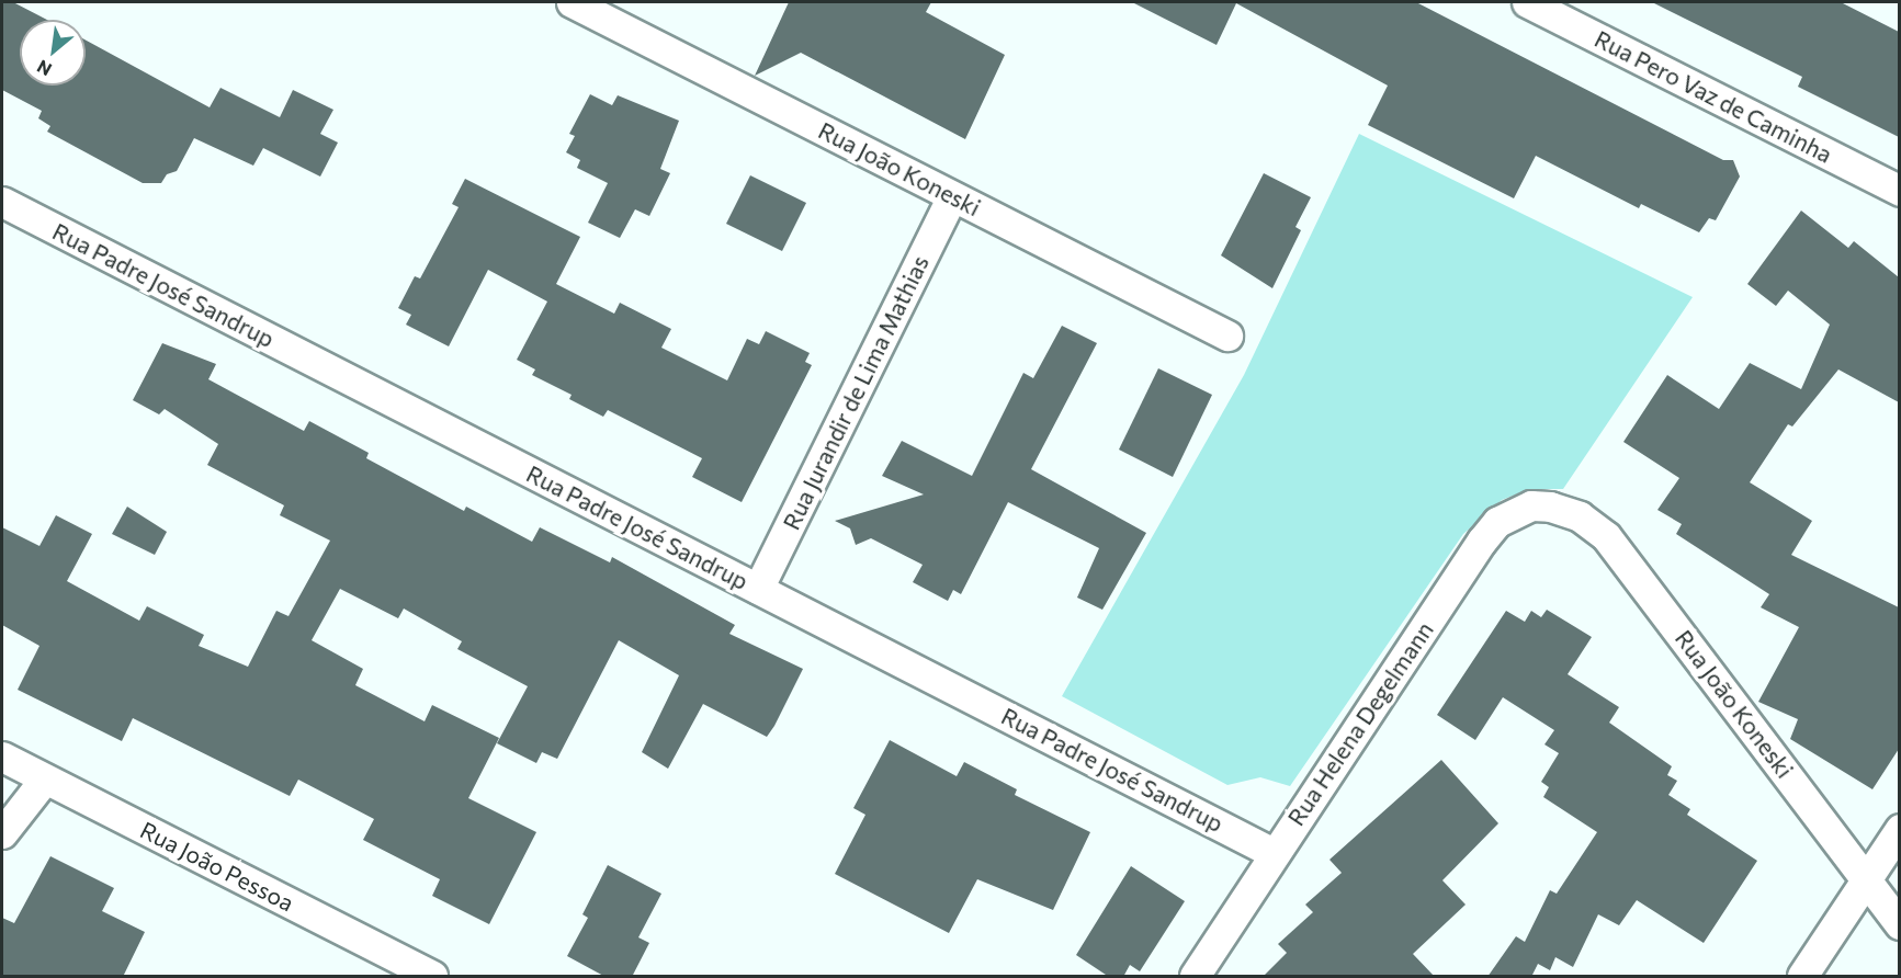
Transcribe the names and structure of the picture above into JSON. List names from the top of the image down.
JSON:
{
  "streets": {
    "street": [
      "Rua Pero Vaz de Caminha",
      "Rua João Koneski",
      "Rua Padre José Sandrup",
      "Rua Jurandir de Lima Mathias",
      "Rua Helena Degelmann",
      "Rua João Pessoa"
    ]
  },
  "crossings": [
    ["Rua João Koneski", "Rua Jurandir de Lima Mathias"],
    ["Rua João Koneski", "Rua Helena Degelmann"],
    ["Rua Padre José Sandrup", "Rua Jurandir de Lima Mathias"],
    ["Rua Padre José Sandrup", "Rua Helena Degelmann"]
  ],
  "north": "bottom left"
}
